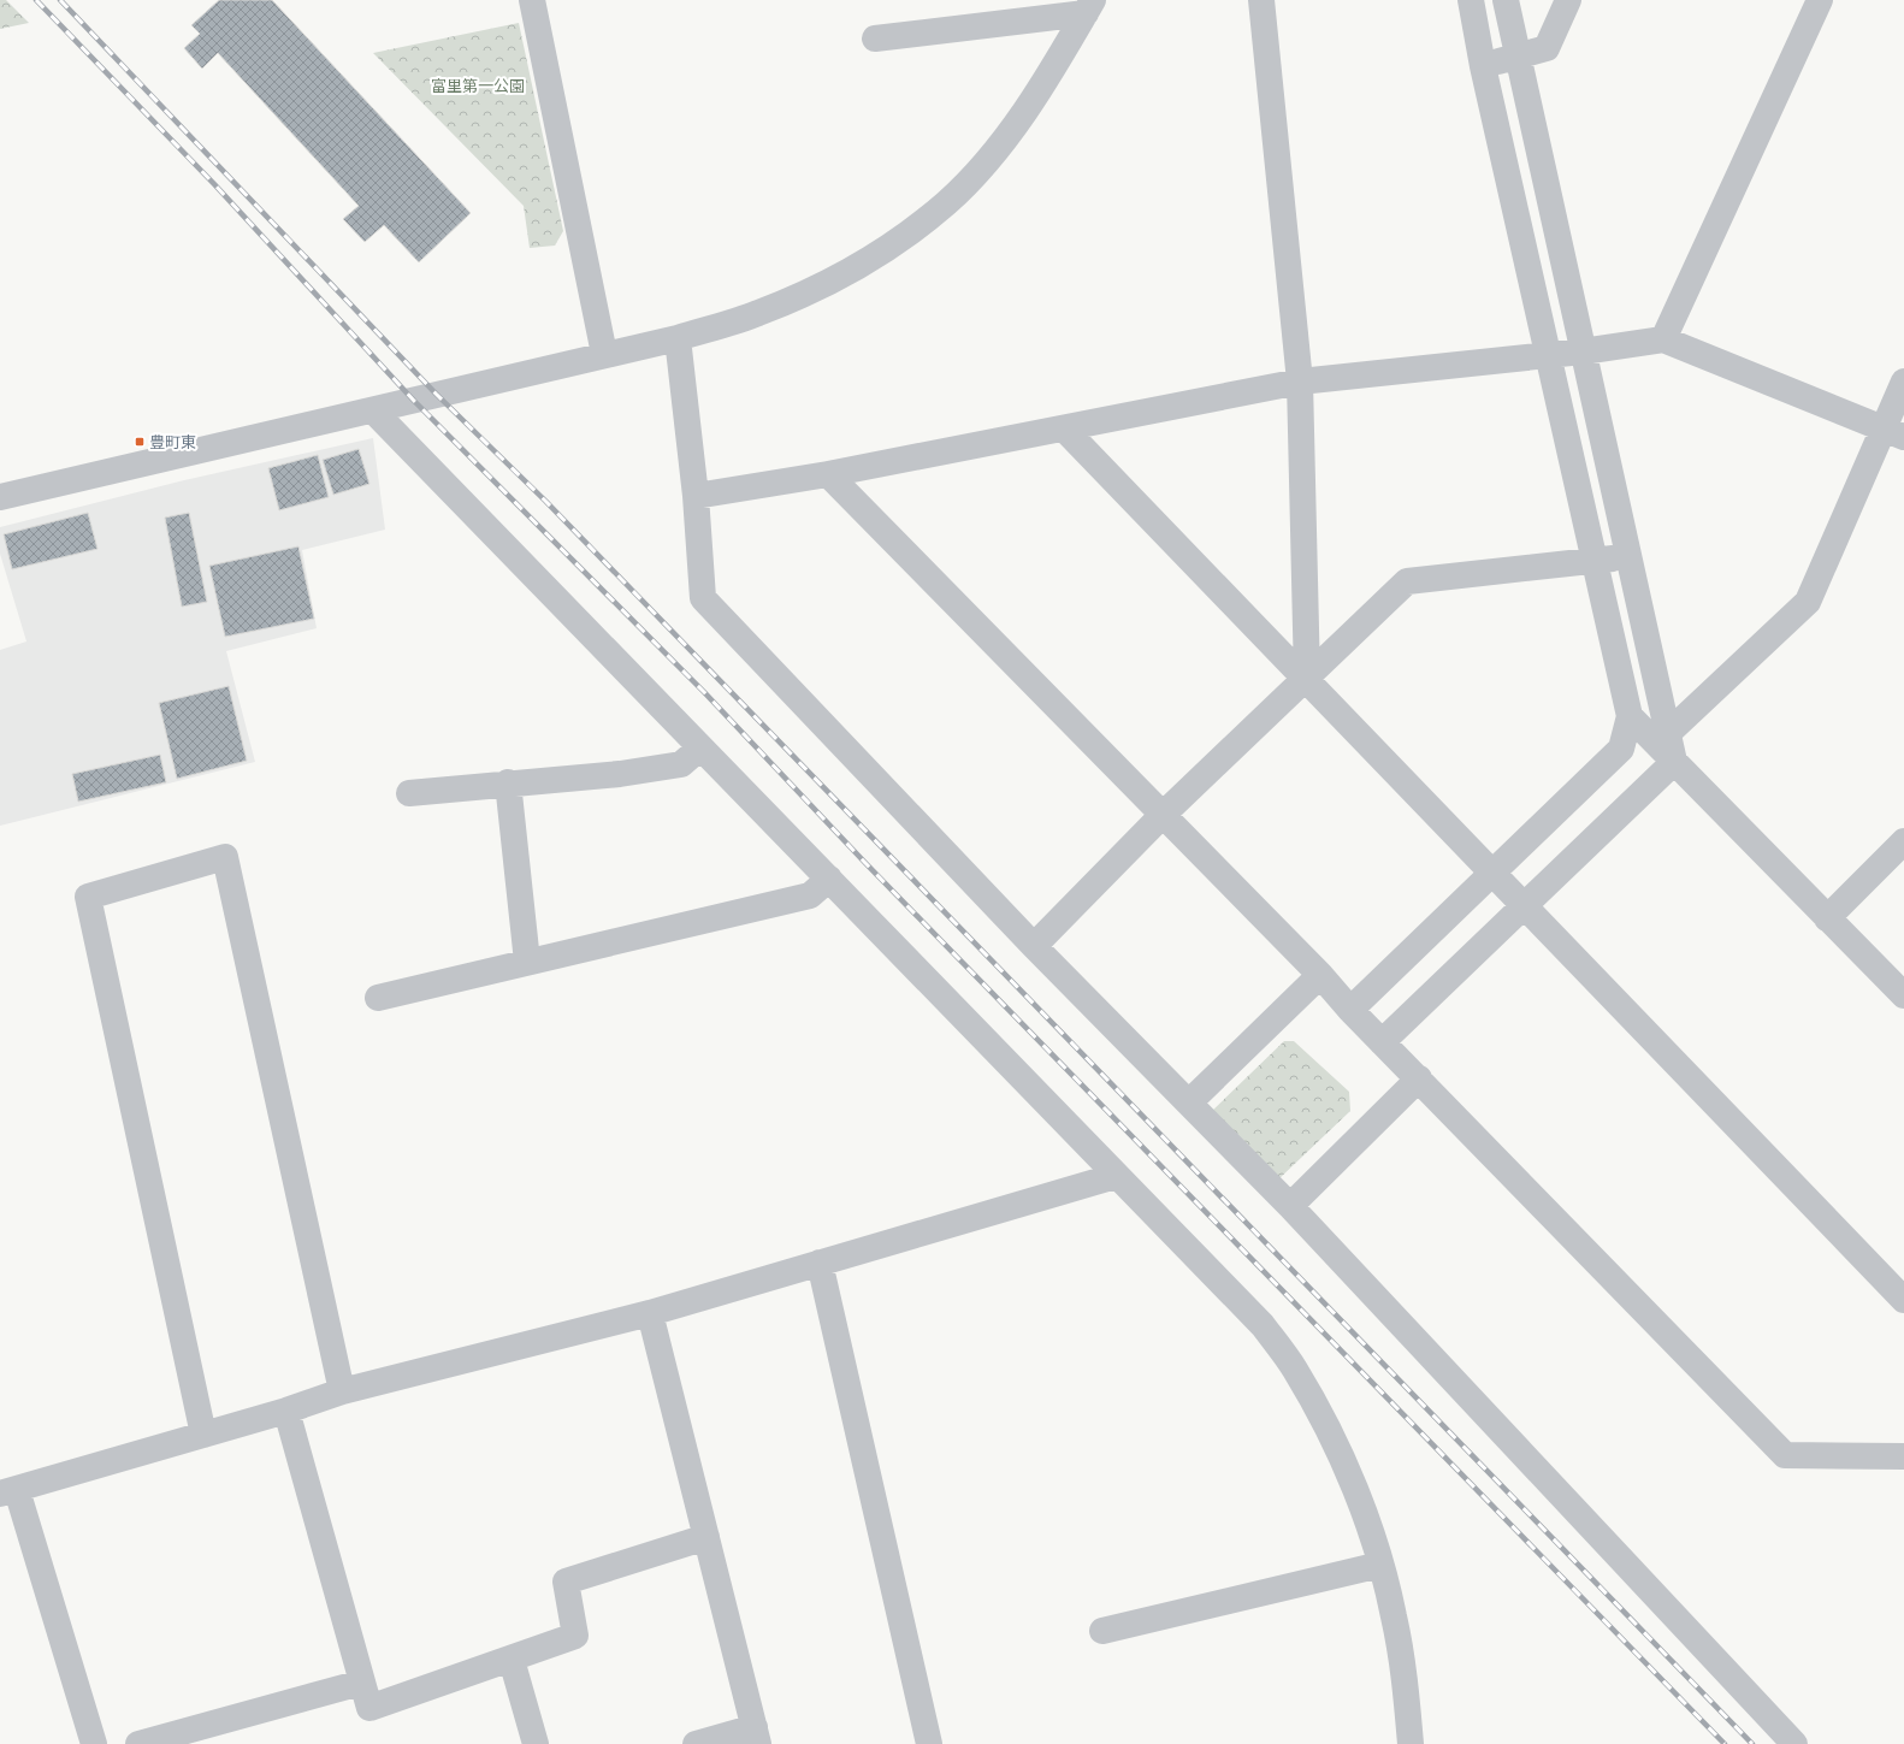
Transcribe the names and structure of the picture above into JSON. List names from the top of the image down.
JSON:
{
  "parks": ["富里第一公園"],
  "places": {
    "transit": ["豊町東"]
  }
}
